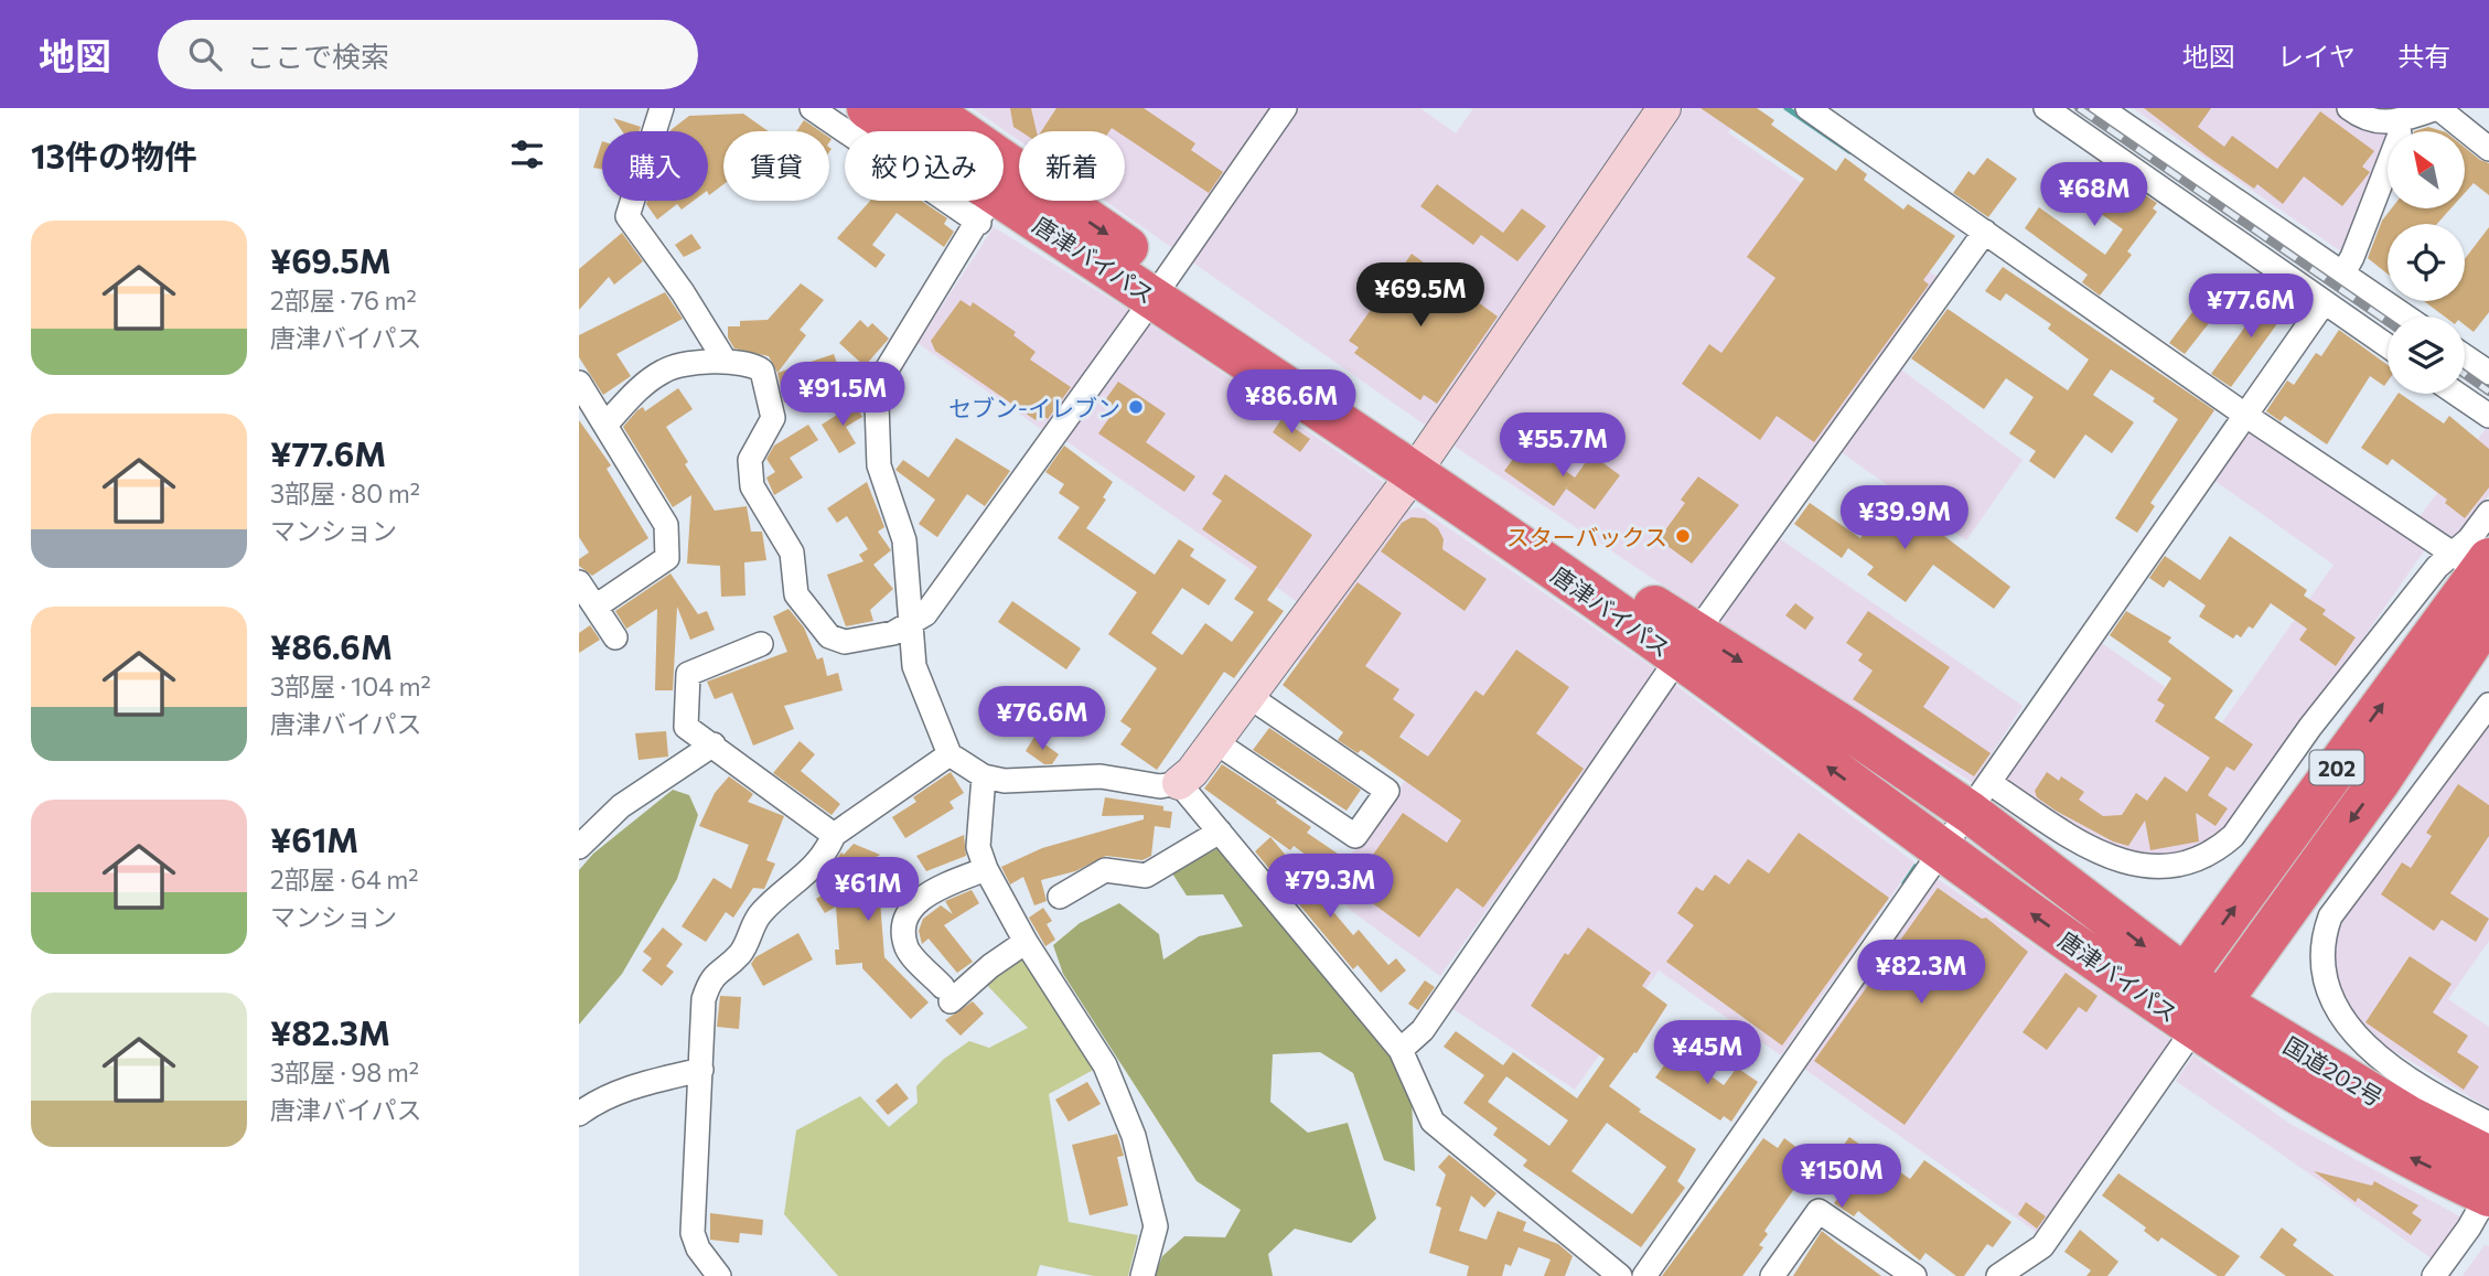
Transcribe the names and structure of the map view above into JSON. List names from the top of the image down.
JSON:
{
  "streets": {
    "highway": ["唐津バイパス", "202", "国道202号"]
  },
  "crossings": [
    ["唐津バイパス", "202"],
    ["唐津バイパス", "国道202号"],
    ["202", "国道202号"]
  ],
  "places": ["セブン-イレブン", "スターバックス"],
  "north": "top left",
  "page": {
    "header": "地図",
    "search": "ここで検索",
    "nav": ["地図", "レイヤ", "共有"],
    "heading": "13件の物件",
    "chip": [
      "購入",
      "賃貸",
      "絞り込み",
      "新着"
    ],
    "price": [
      "¥68M",
      "¥69.5M",
      "¥77.6M",
      "¥91.5M",
      "¥86.6M",
      "¥55.7M",
      "¥39.9M",
      "¥76.6M",
      "¥79.3M",
      "¥61M",
      "¥82.3M",
      "¥45M",
      "¥150M"
    ],
    "list": [
      {
        "name": "¥69.5M",
        "note": "2部屋 · 76 m² · 唐津バイパス"
      },
      {
        "name": "¥77.6M",
        "note": "3部屋 · 80 m² · マンション"
      },
      {
        "name": "¥86.6M",
        "note": "3部屋 · 104 m² · 唐津バイパス"
      },
      {
        "name": "¥61M",
        "note": "2部屋 · 64 m² · マンション"
      },
      {
        "name": "¥82.3M",
        "note": "3部屋 · 98 m² · 唐津バイパス"
      }
    ]
  }
}
